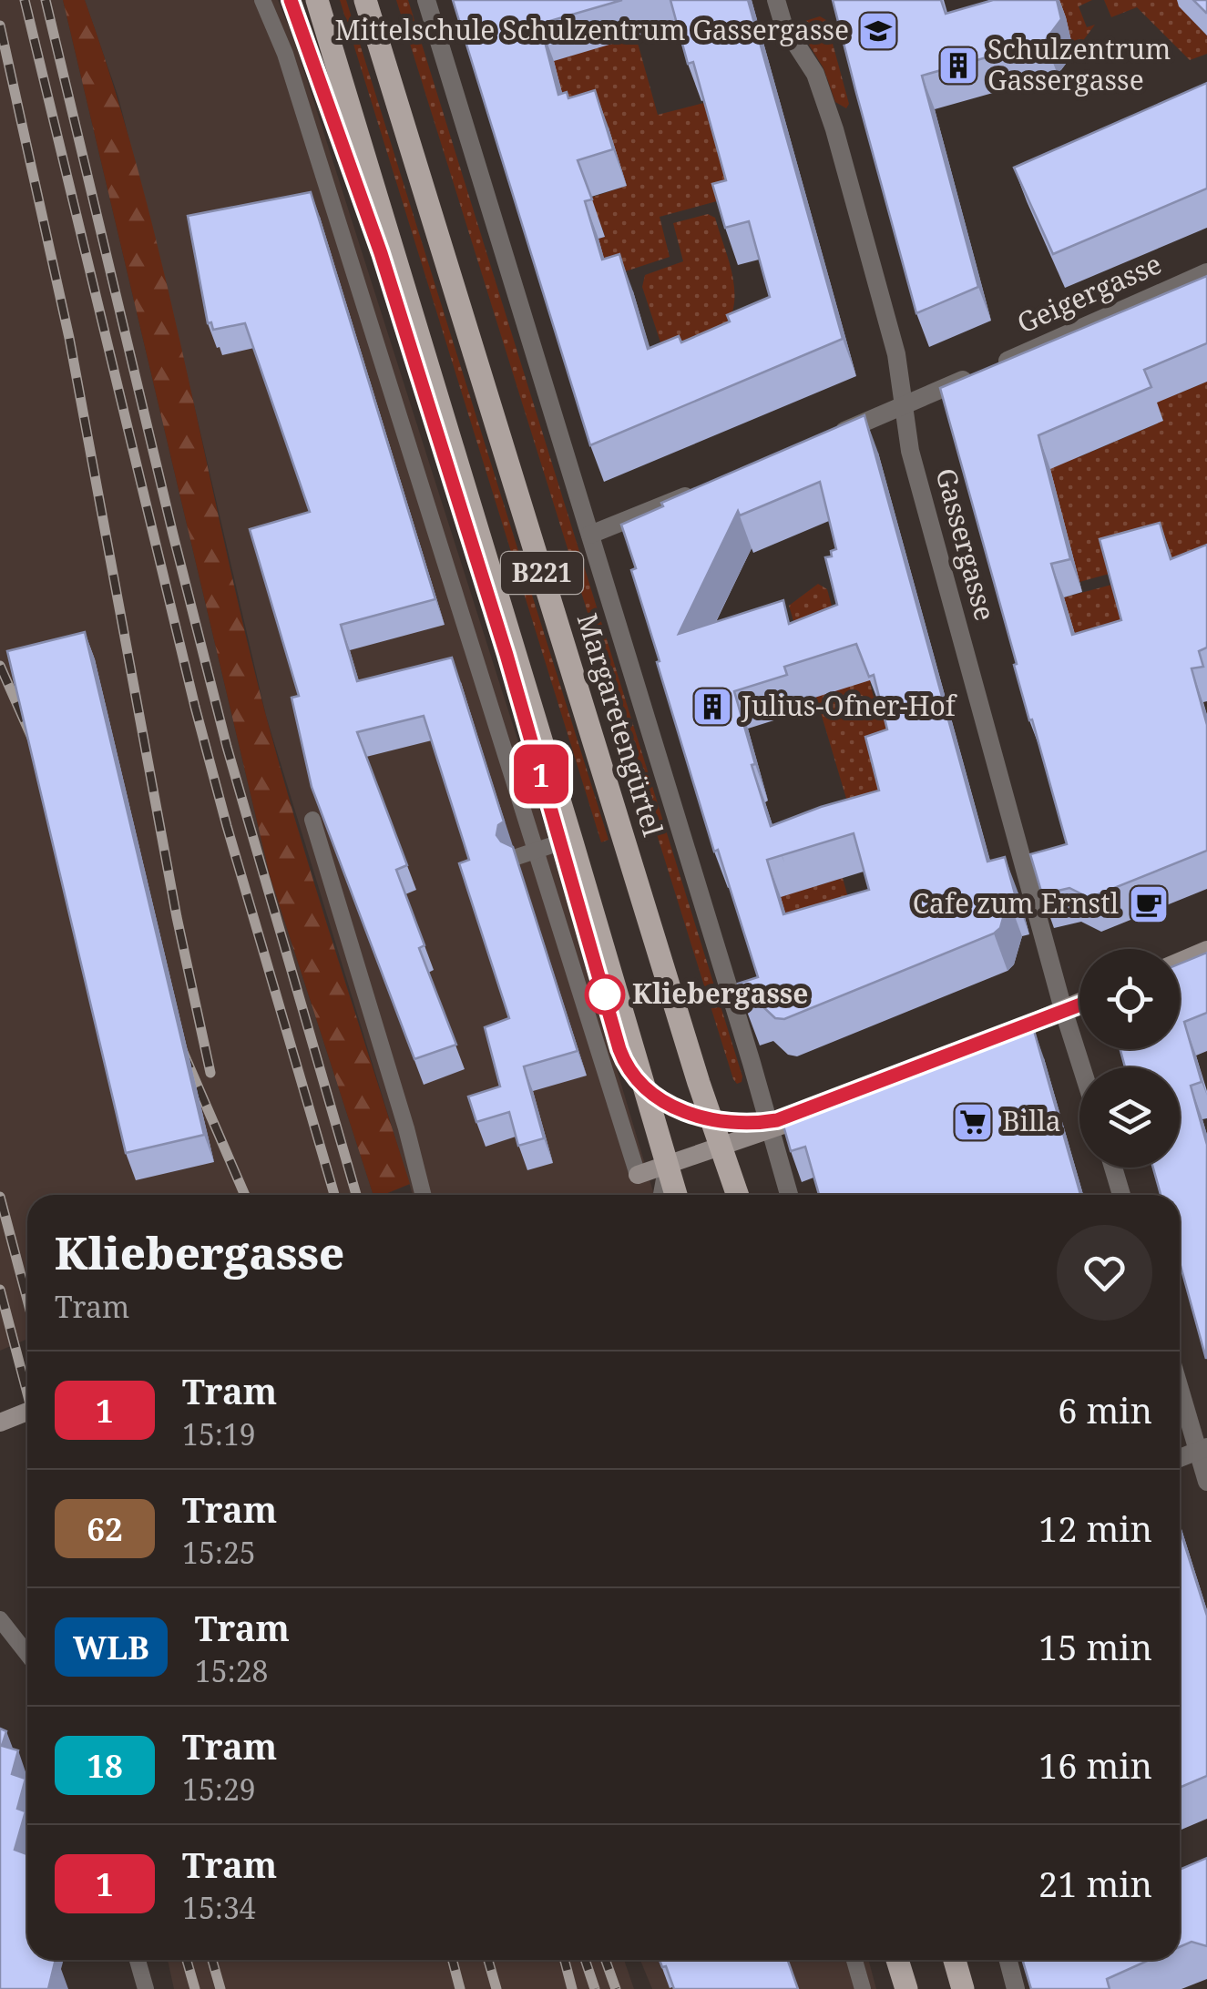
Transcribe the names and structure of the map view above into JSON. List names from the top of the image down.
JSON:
{
  "streets": {
    "main road": ["B221", "Margaretengürtel"],
    "street": ["Geigergasse", "Gassergasse"]
  },
  "crossings": [
    ["Geigergasse", "Gassergasse"]
  ],
  "places": {
    "school or university": ["Mittelschule Schulzentrum Gassergasse"],
    "building": ["Schulzentrum Gassergasse", "Julius-Ofner-Hof"],
    "cafe": ["Cafe zum Ernstl"],
    "other": ["Kliebergasse"],
    "supermarket": ["Billa"]
  },
  "lines": ["tram line 1"],
  "page": {
    "on_map": "1",
    "heading": ["Kliebergasse", "Tram"],
    "list": [
      {
        "mark": "1",
        "name": "Tram",
        "note": "15:19",
        "value": "6 min"
      },
      {
        "mark": "62",
        "name": "Tram",
        "note": "15:25",
        "value": "12 min"
      },
      {
        "mark": "WLB",
        "name": "Tram",
        "note": "15:28",
        "value": "15 min"
      },
      {
        "mark": "18",
        "name": "Tram",
        "note": "15:29",
        "value": "16 min"
      },
      {
        "mark": "1",
        "name": "Tram",
        "note": "15:34",
        "value": "21 min"
      }
    ]
  }
}
